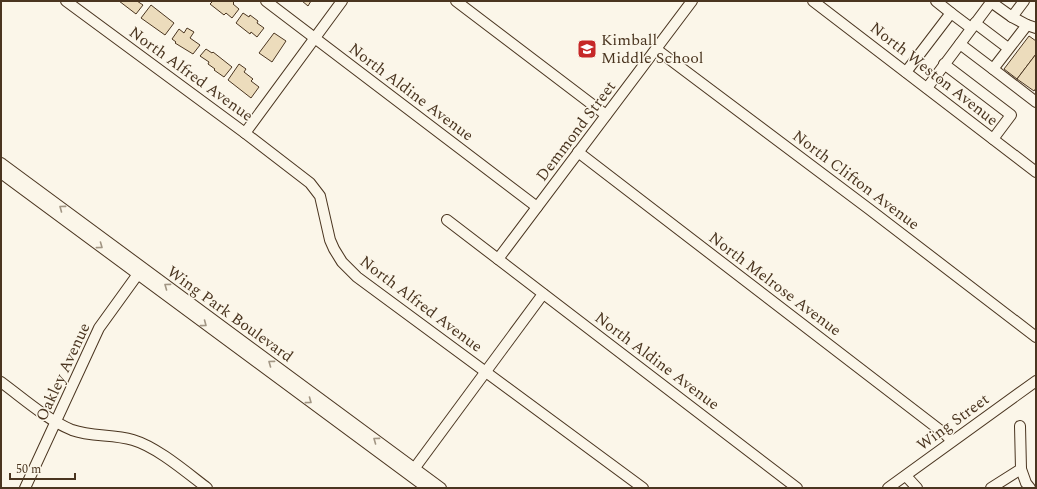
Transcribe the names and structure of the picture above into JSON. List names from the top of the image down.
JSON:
{
  "streets": {
    "street": [
      "North Alfred Avenue",
      "North Weston Avenue",
      "North Aldine Avenue",
      "Demmond Street",
      "North Clifton Avenue",
      "North Melrose Avenue",
      "Wing Park Boulevard",
      "Oakley Avenue",
      "Wing Street"
    ]
  },
  "crossings": [
    ["North Aldine Avenue", "Demmond Street"],
    ["Demmond Street", "North Clifton Avenue"],
    ["Demmond Street", "North Melrose Avenue"],
    ["North Melrose Avenue", "Wing Street"],
    ["Wing Park Boulevard", "Oakley Avenue"]
  ],
  "places": {
    "school or university": ["Kimball Middle School"]
  },
  "scale_bar": "50 m"
}
